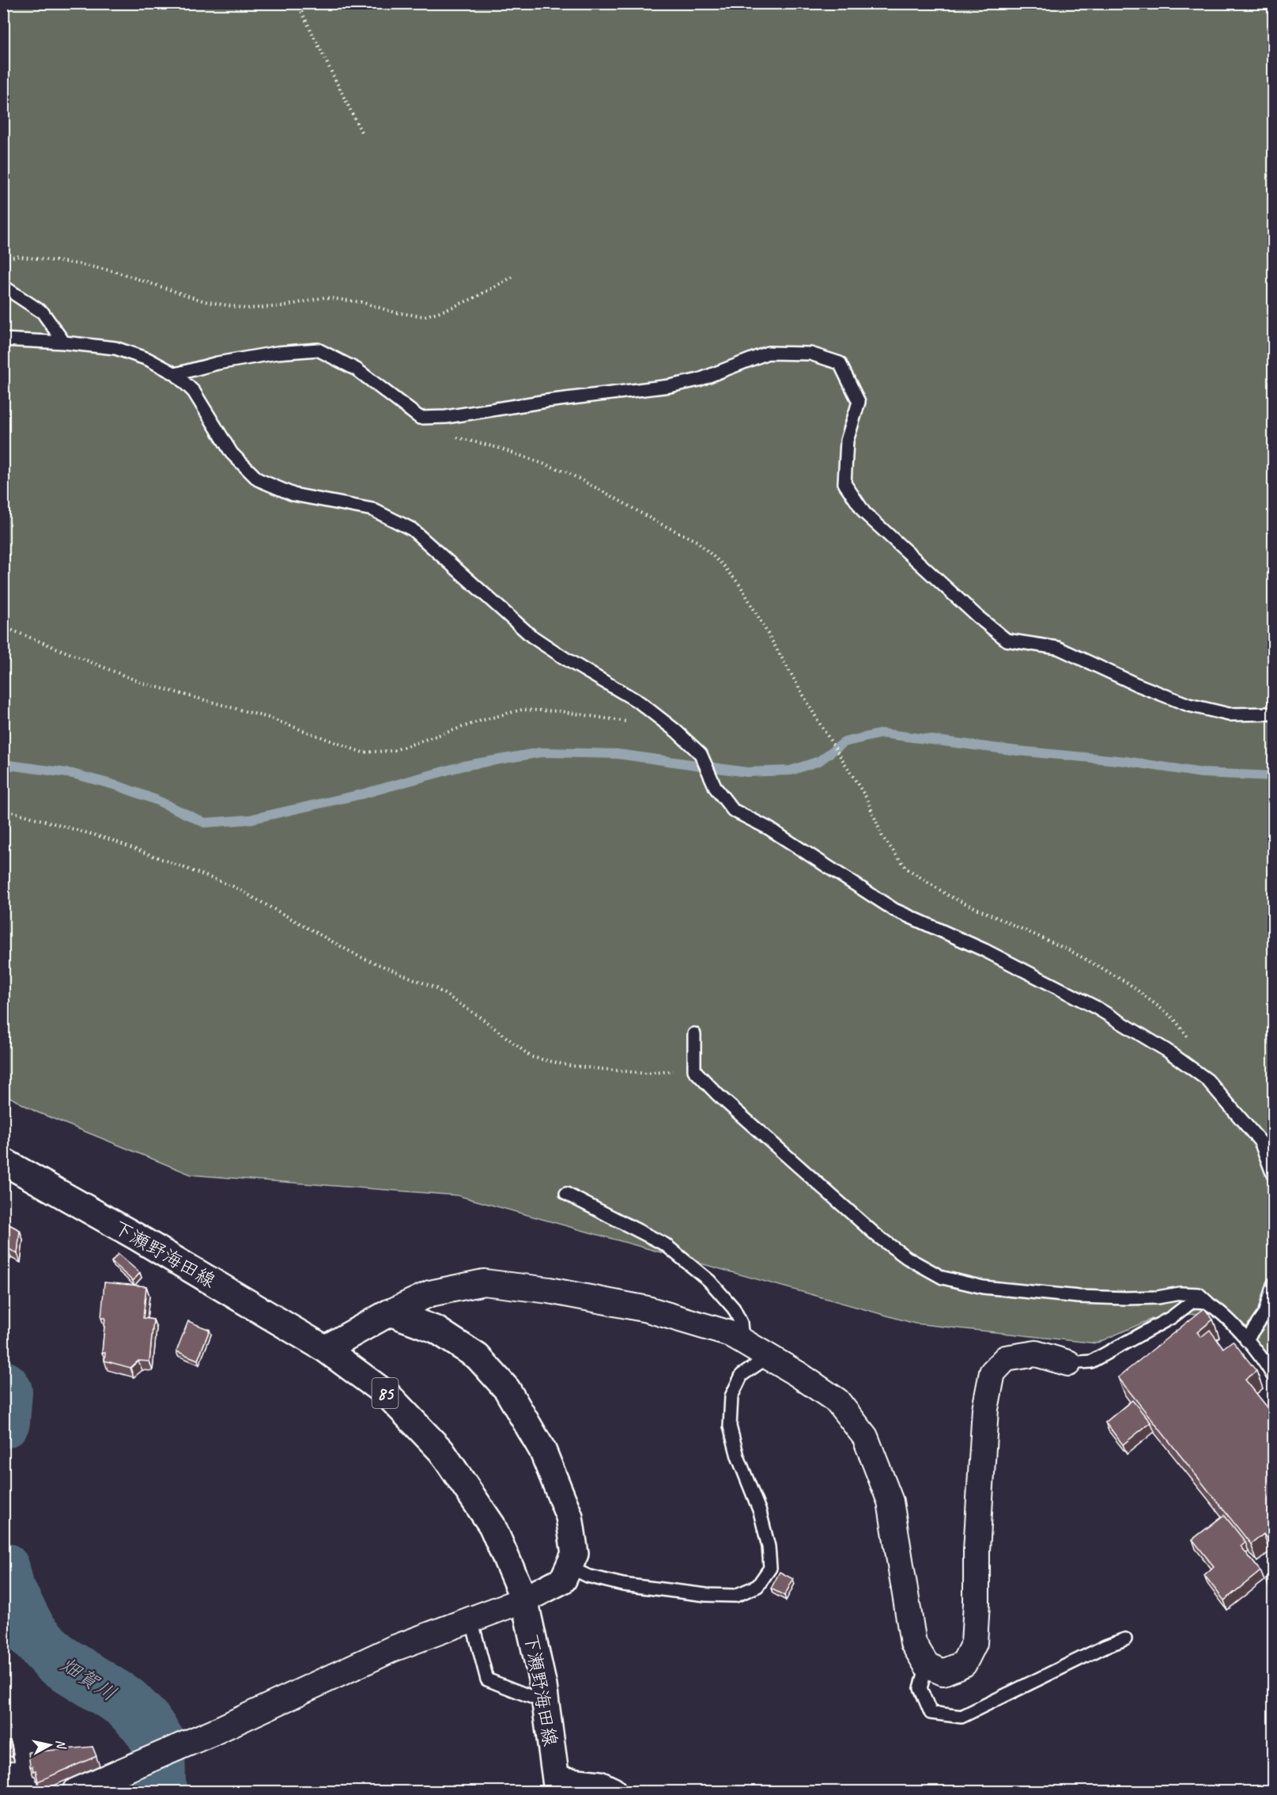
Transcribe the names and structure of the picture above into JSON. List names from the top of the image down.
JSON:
{
  "streets": {
    "main road": ["下瀬野海田線", "85"]
  },
  "water": ["畑賀川"],
  "north": "right"
}
